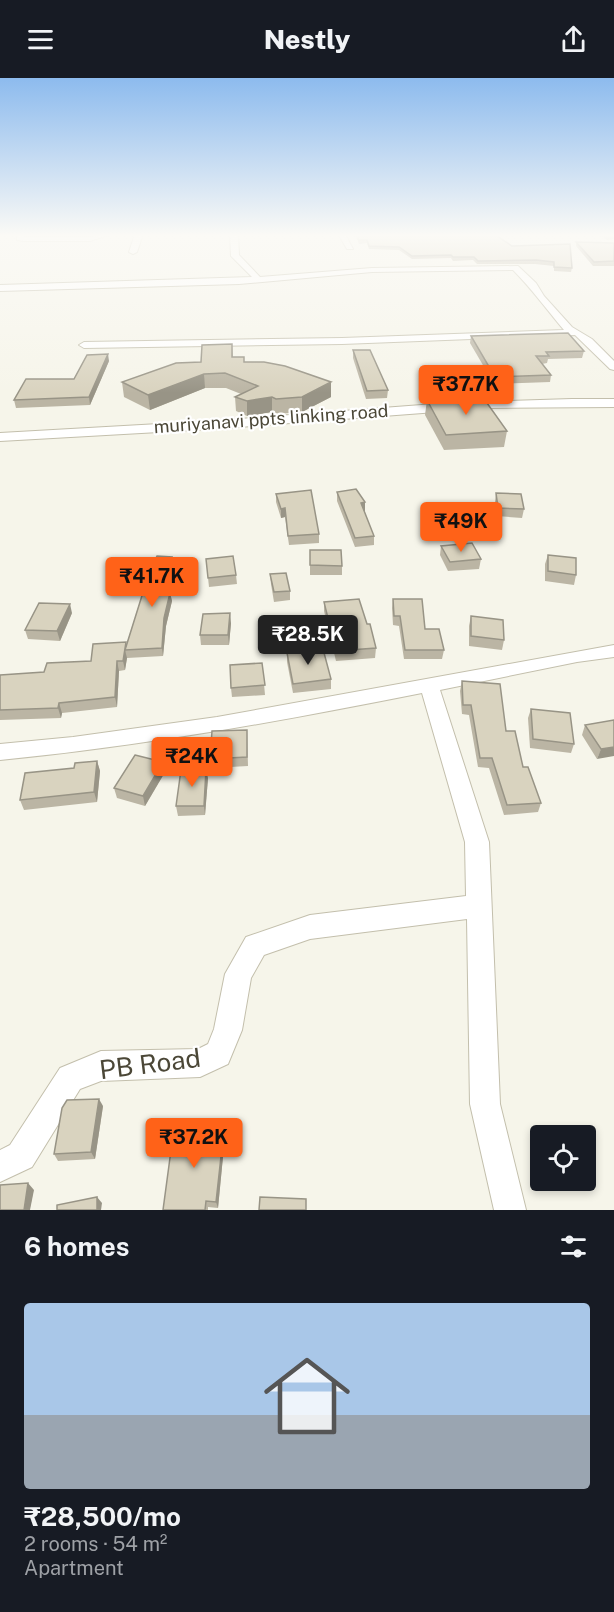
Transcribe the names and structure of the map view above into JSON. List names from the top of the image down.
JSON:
{
  "streets": {
    "street": ["muriyanavi ppts linking road", "PB Road"]
  },
  "page": {
    "header": "Nestly",
    "price": [
      "₹37.7K",
      "₹49K",
      "₹41.7K",
      "₹28.5K",
      "₹24K",
      "₹37.2K"
    ],
    "heading": "6 homes",
    "list": [
      {
        "name": "₹28,500/mo",
        "note": "2 rooms · 54 m² · Apartment"
      }
    ]
  }
}
